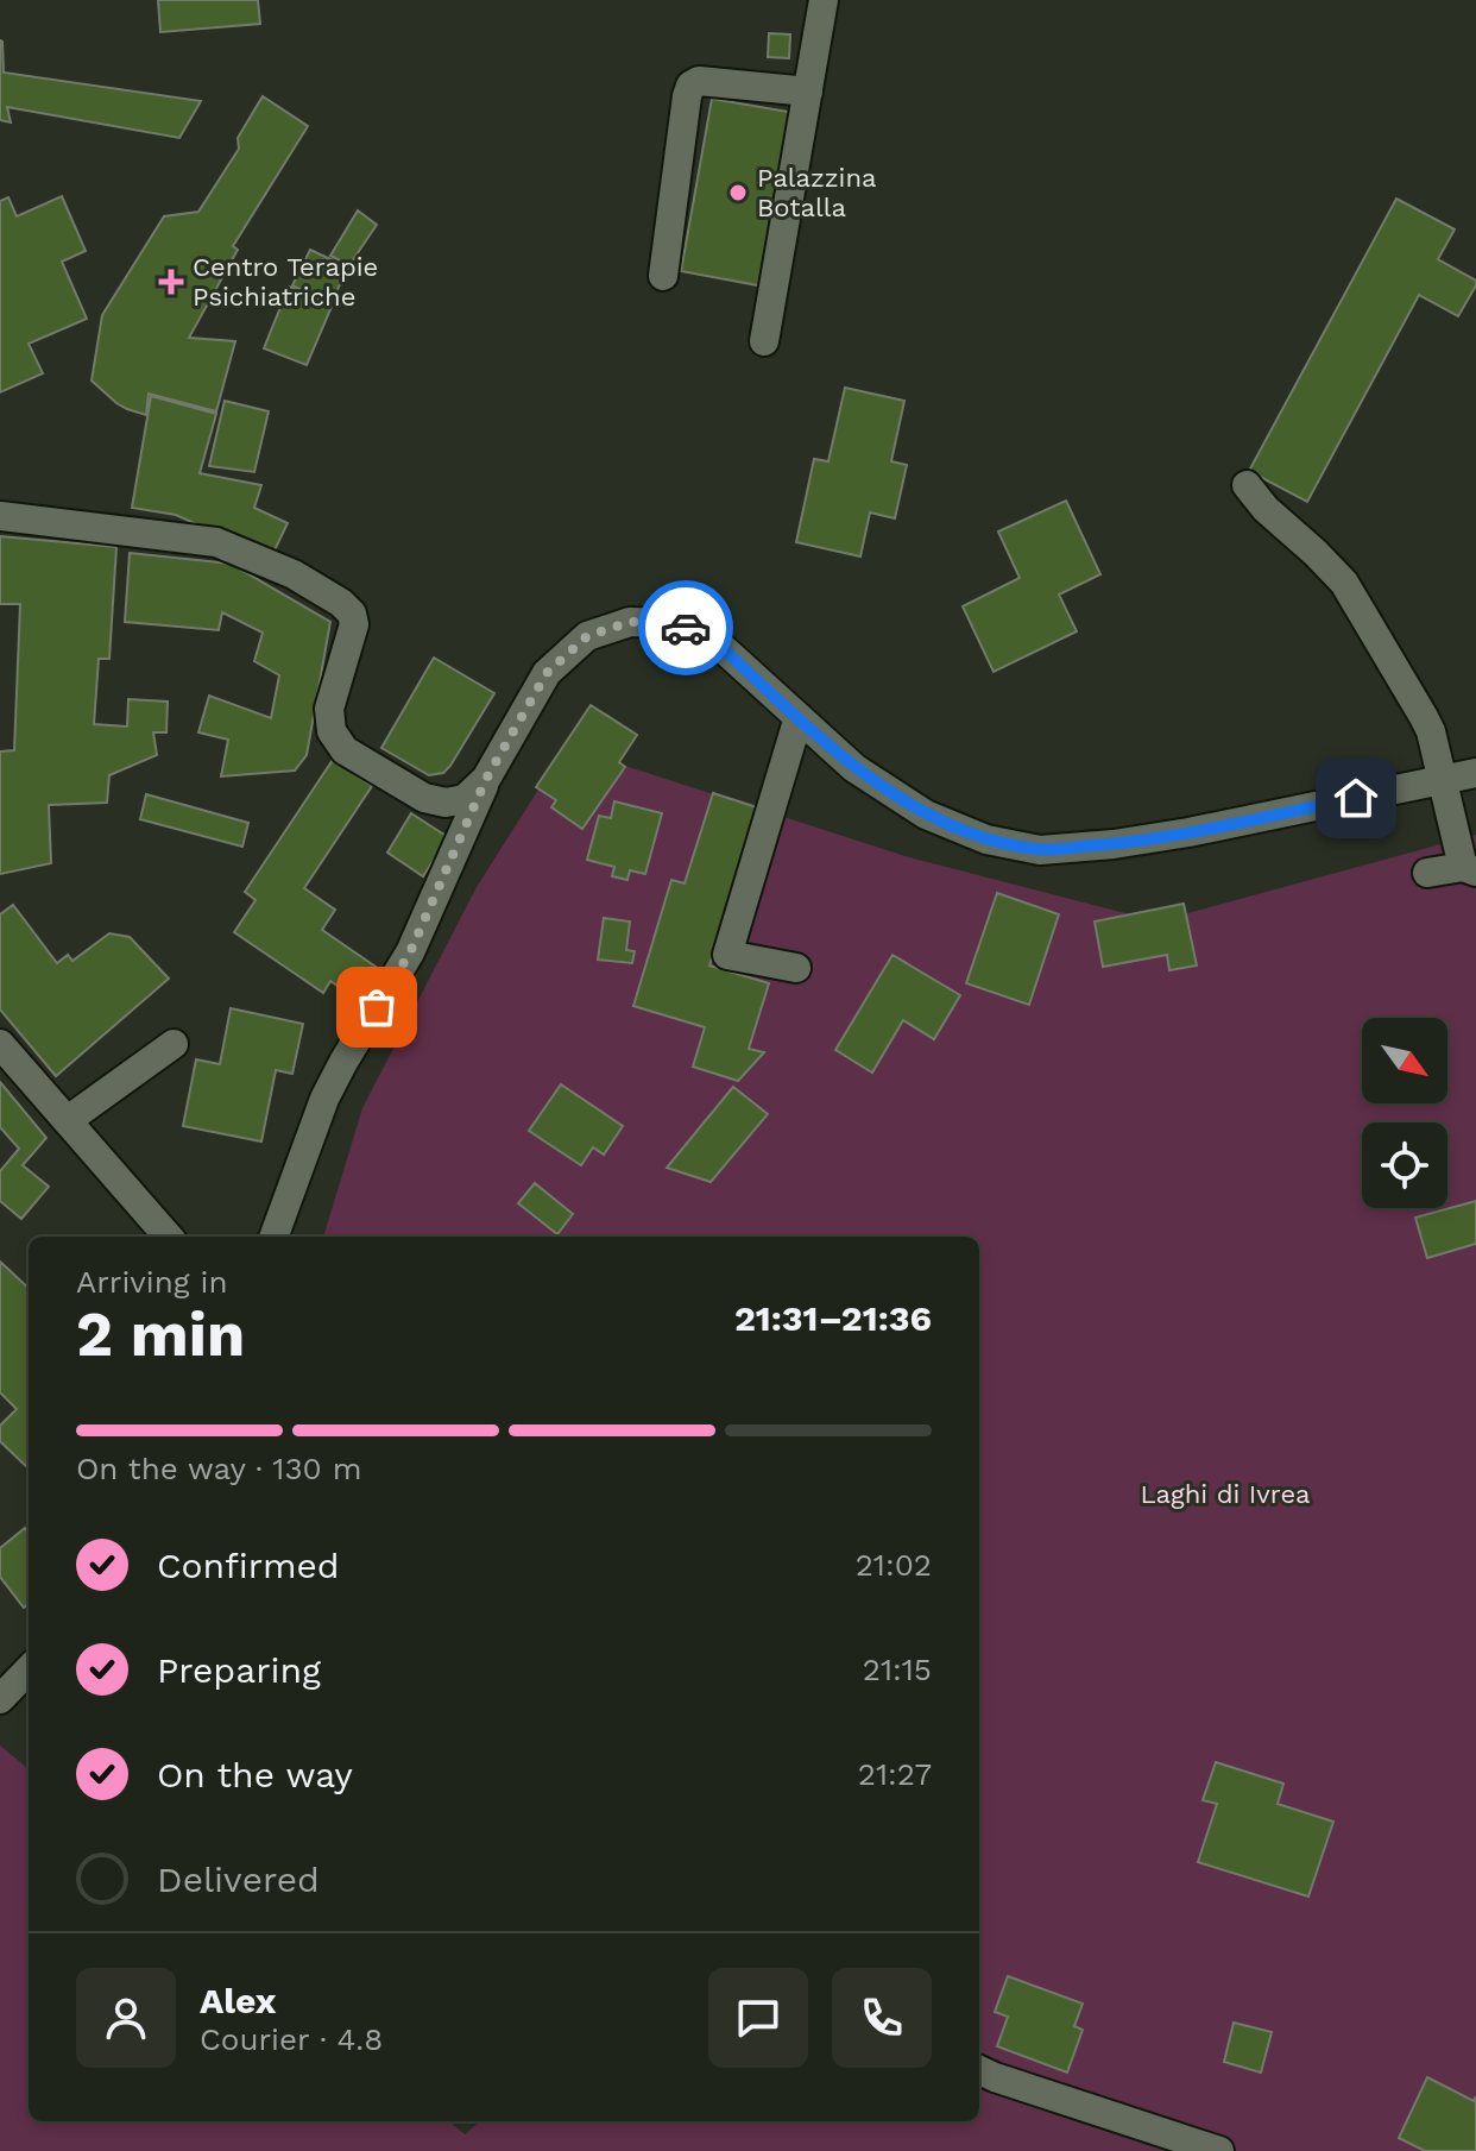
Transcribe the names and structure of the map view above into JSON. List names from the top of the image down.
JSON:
{
  "parks": ["Laghi di Ivrea"],
  "places": {
    "other": ["Palazzina Botalla"],
    "health": ["Centro Terapie Psichiatriche"]
  },
  "north": "bottom right",
  "page": {
    "heading": ["2 min", "Arriving in", "21:31–21:36"],
    "panel": ["Alex", "Courier · 4.8"],
    "bar": "On the way · 130 m",
    "list": [
      ["Confirmed", "21:02"],
      ["Preparing", "21:15"],
      ["On the way", "21:27"],
      "Delivered"
    ]
  }
}
